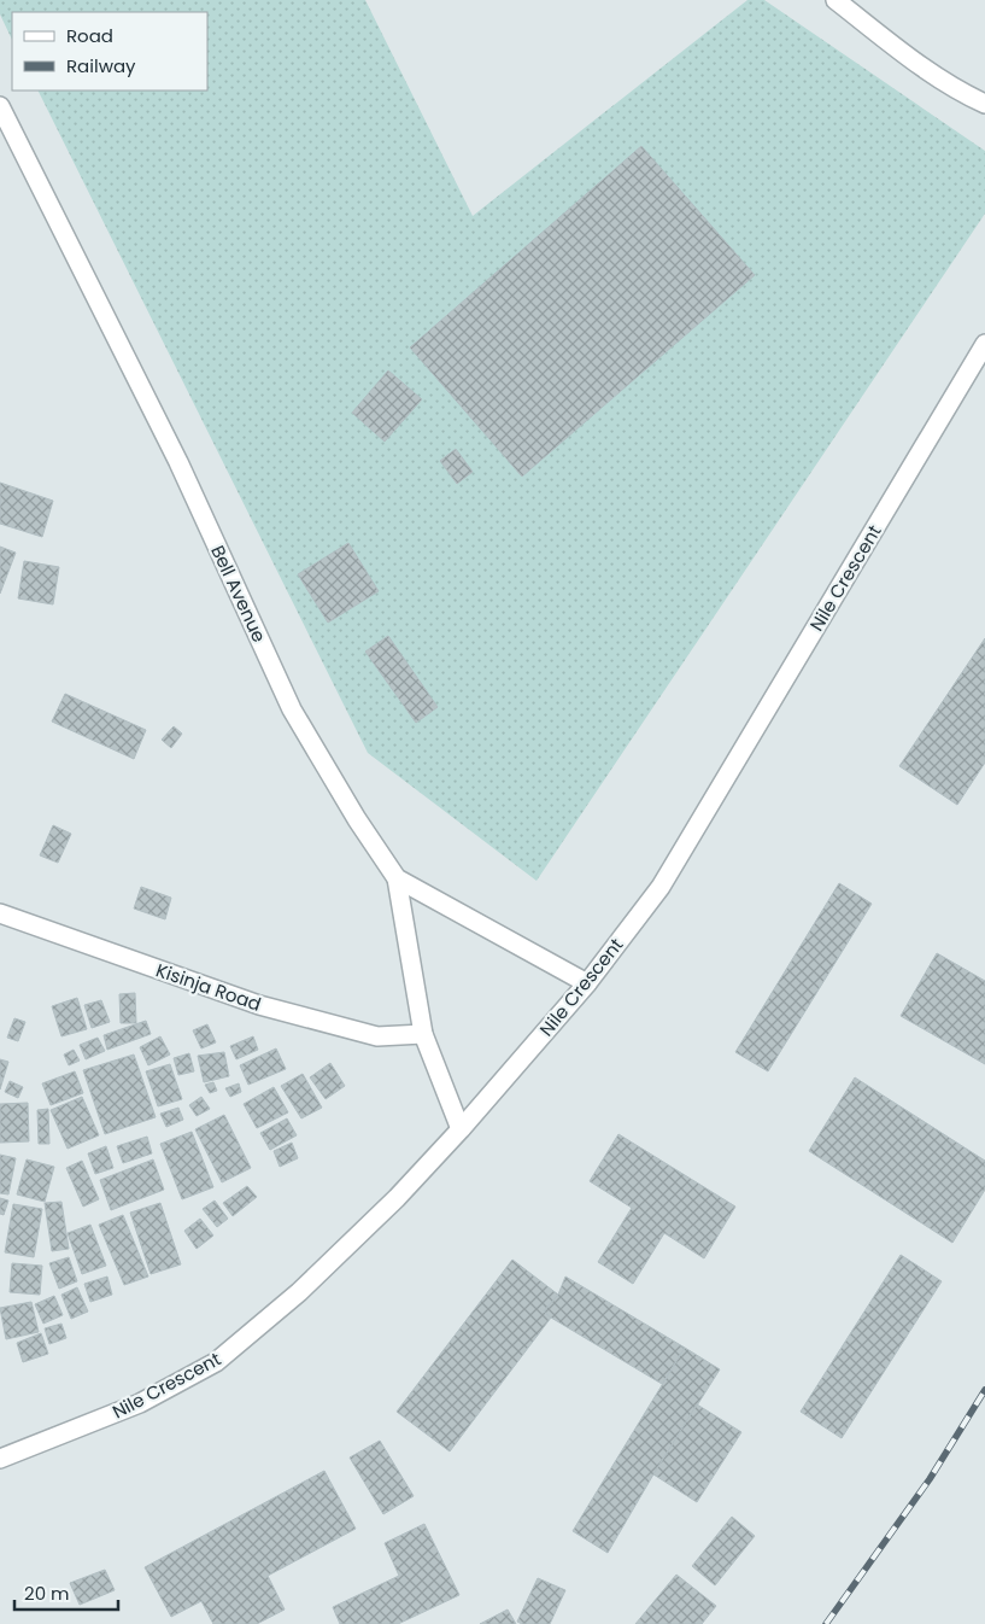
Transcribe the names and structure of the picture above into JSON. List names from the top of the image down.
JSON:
{
  "streets": {
    "street": ["Nile Crescent", "Bell Avenue", "Kisinja Road"]
  },
  "crossings": [
    ["Nile Crescent", "Bell Avenue"]
  ],
  "legend": ["Road", "Railway"],
  "scale_bar": "20 m"
}
